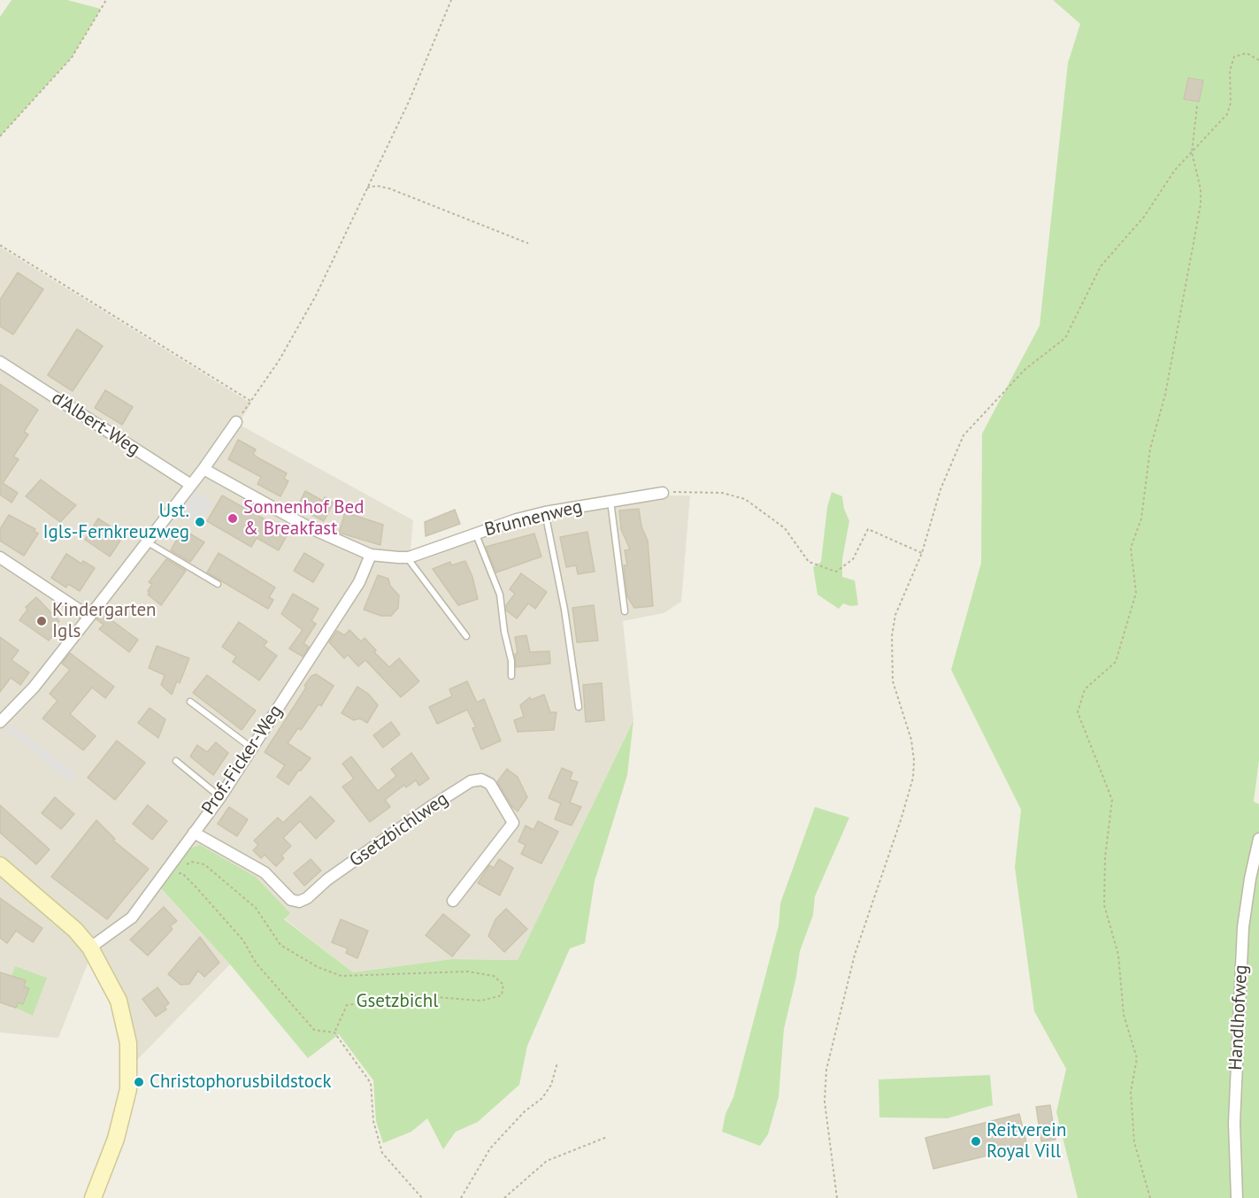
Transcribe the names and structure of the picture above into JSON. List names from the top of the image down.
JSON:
{
  "streets": {
    "street": [
      "d'Albert-Weg",
      "Brunnenweg",
      "Prof.-Ficker-Weg",
      "Gsetzbichlweg",
      "Handlhofweg"
    ]
  },
  "crossings": [
    ["Brunnenweg", "Prof.-Ficker-Weg"],
    ["Prof.-Ficker-Weg", "Gsetzbichlweg"]
  ],
  "parks": ["Gsetzbichl"],
  "places": [
    "Sonnenhof Bed & Breakfast",
    "Ust. Igls-Fernkreuzweg",
    "Kindergarten Igls",
    "Christophorusbildstock",
    "Reitverein Royal Vill"
  ]
}
